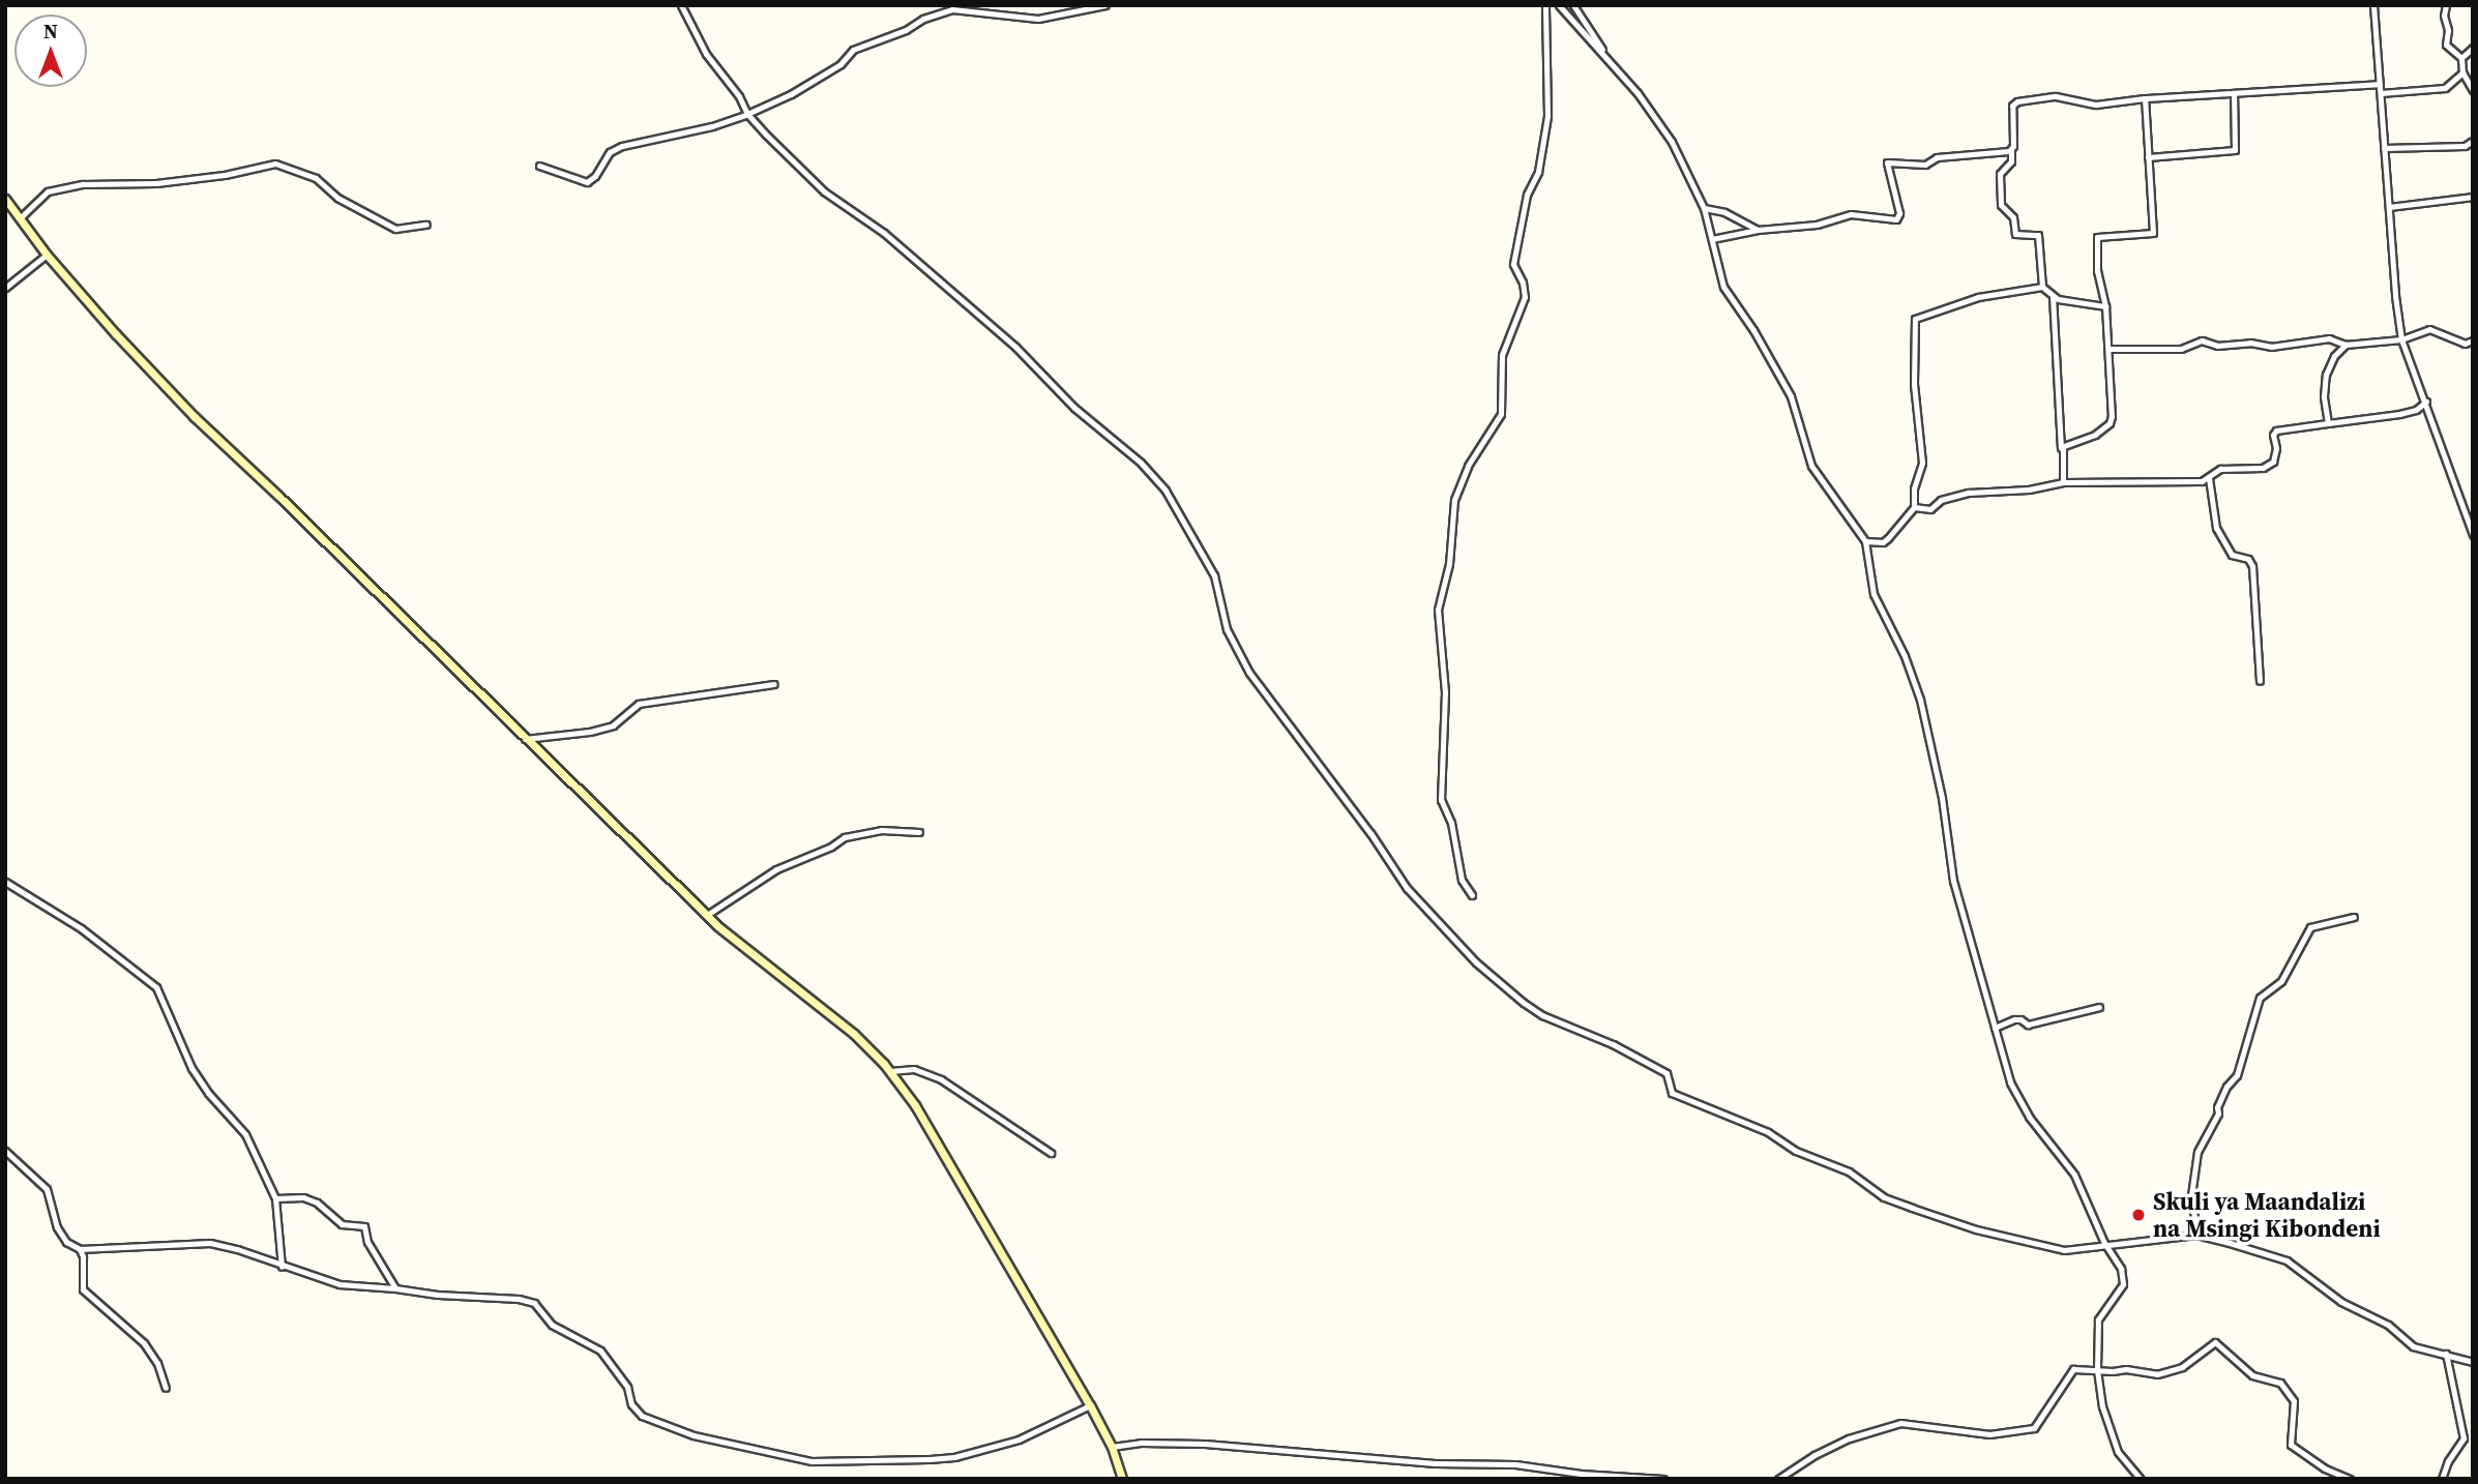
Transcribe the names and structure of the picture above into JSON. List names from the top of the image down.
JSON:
{
  "places": ["Skuli ya Maandalizi na Msingi Kibondeni"],
  "north": "top"
}
